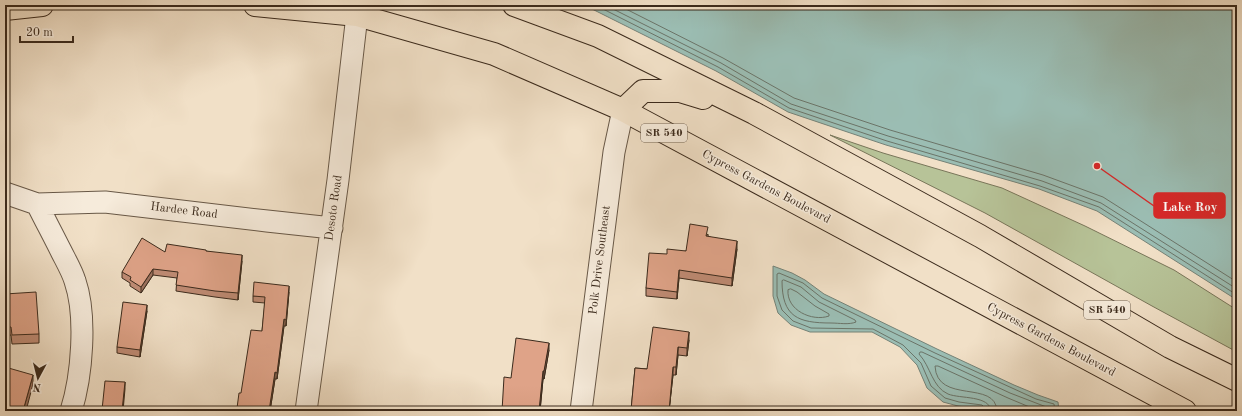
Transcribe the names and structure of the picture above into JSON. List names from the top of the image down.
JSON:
{
  "streets": {
    "main road": ["SR 540", "Cypress Gardens Boulevard"],
    "street": ["Desoto Road", "Hardee Road", "Polk Drive Southeast"]
  },
  "crossings": [
    ["Cypress Gardens Boulevard", "Desoto Road"],
    ["Cypress Gardens Boulevard", "Polk Drive Southeast"],
    ["Desoto Road", "Hardee Road"]
  ],
  "places": ["Lake Roy"],
  "scale_bar": "20 m",
  "north": "bottom"
}
